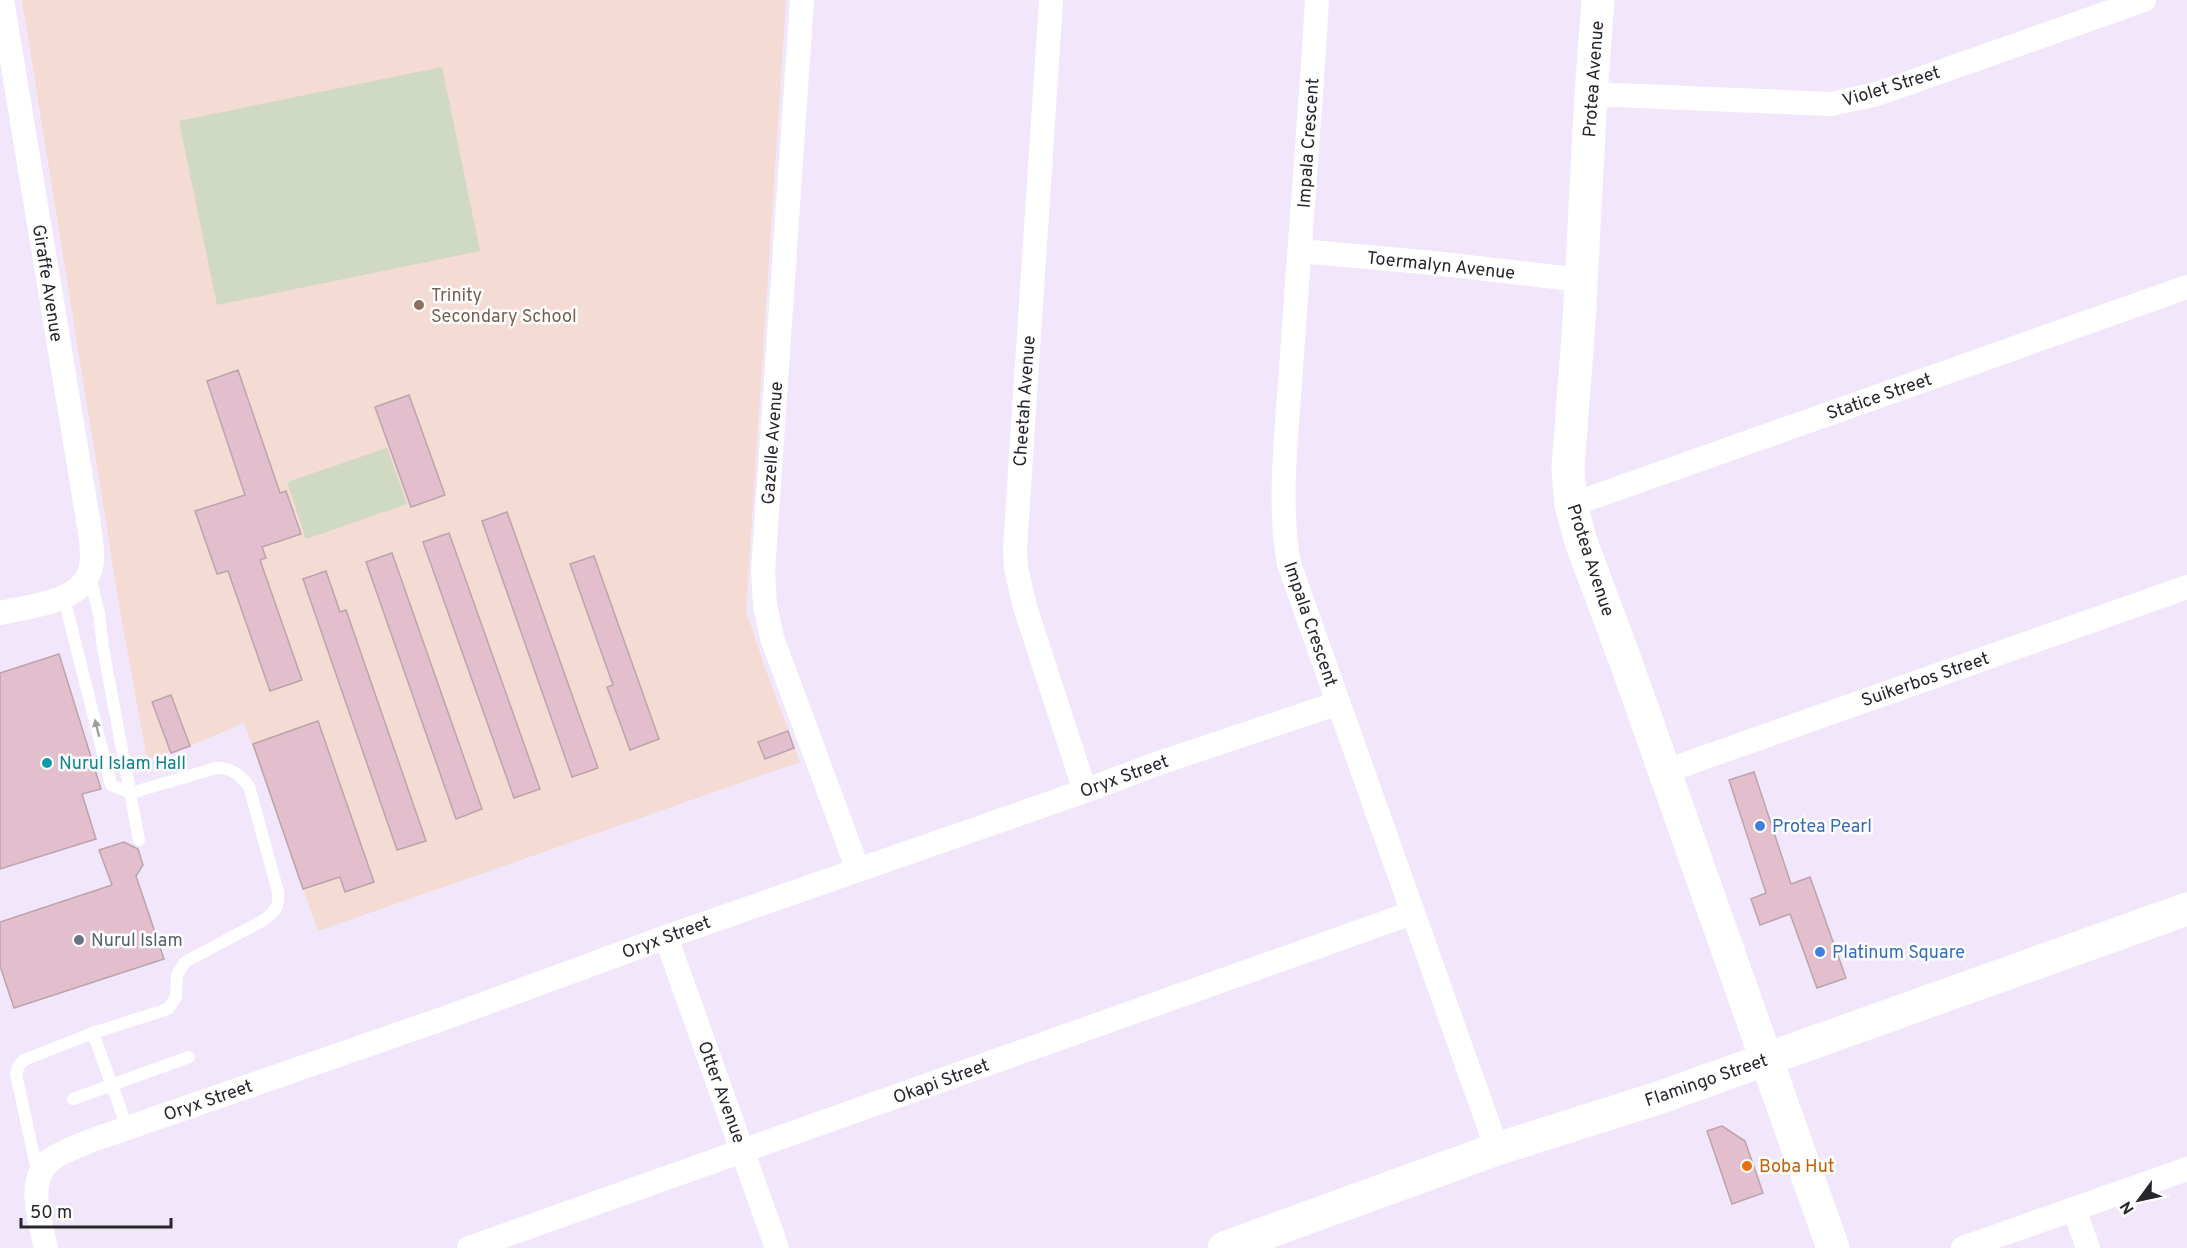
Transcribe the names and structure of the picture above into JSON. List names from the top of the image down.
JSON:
{
  "streets": {
    "street": [
      "Protea Avenue",
      "Violet Street",
      "Impala Crescent",
      "Toermalyn Avenue",
      "Giraffe Avenue",
      "Statice Street",
      "Cheetah Avenue",
      "Gazelle Avenue",
      "Suikerbos Street",
      "Oryx Street",
      "Flamingo Street",
      "Okapi Street",
      "Otter Avenue"
    ]
  },
  "crossings": [
    ["Protea Avenue", "Violet Street"],
    ["Protea Avenue", "Toermalyn Avenue"],
    ["Protea Avenue", "Statice Street"],
    ["Protea Avenue", "Suikerbos Street"],
    ["Protea Avenue", "Flamingo Street"],
    ["Impala Crescent", "Toermalyn Avenue"],
    ["Impala Crescent", "Oryx Street"],
    ["Impala Crescent", "Flamingo Street"],
    ["Impala Crescent", "Okapi Street"],
    ["Cheetah Avenue", "Oryx Street"],
    ["Gazelle Avenue", "Oryx Street"],
    ["Oryx Street", "Otter Avenue"],
    ["Okapi Street", "Otter Avenue"]
  ],
  "places": [
    "Trinity Secondary School",
    "Nurul Islam Hall",
    "Protea Pearl",
    "Nurul Islam",
    "Platinum Square",
    "Boba Hut"
  ],
  "scale_bar": "50 m",
  "north": "bottom left"
}
